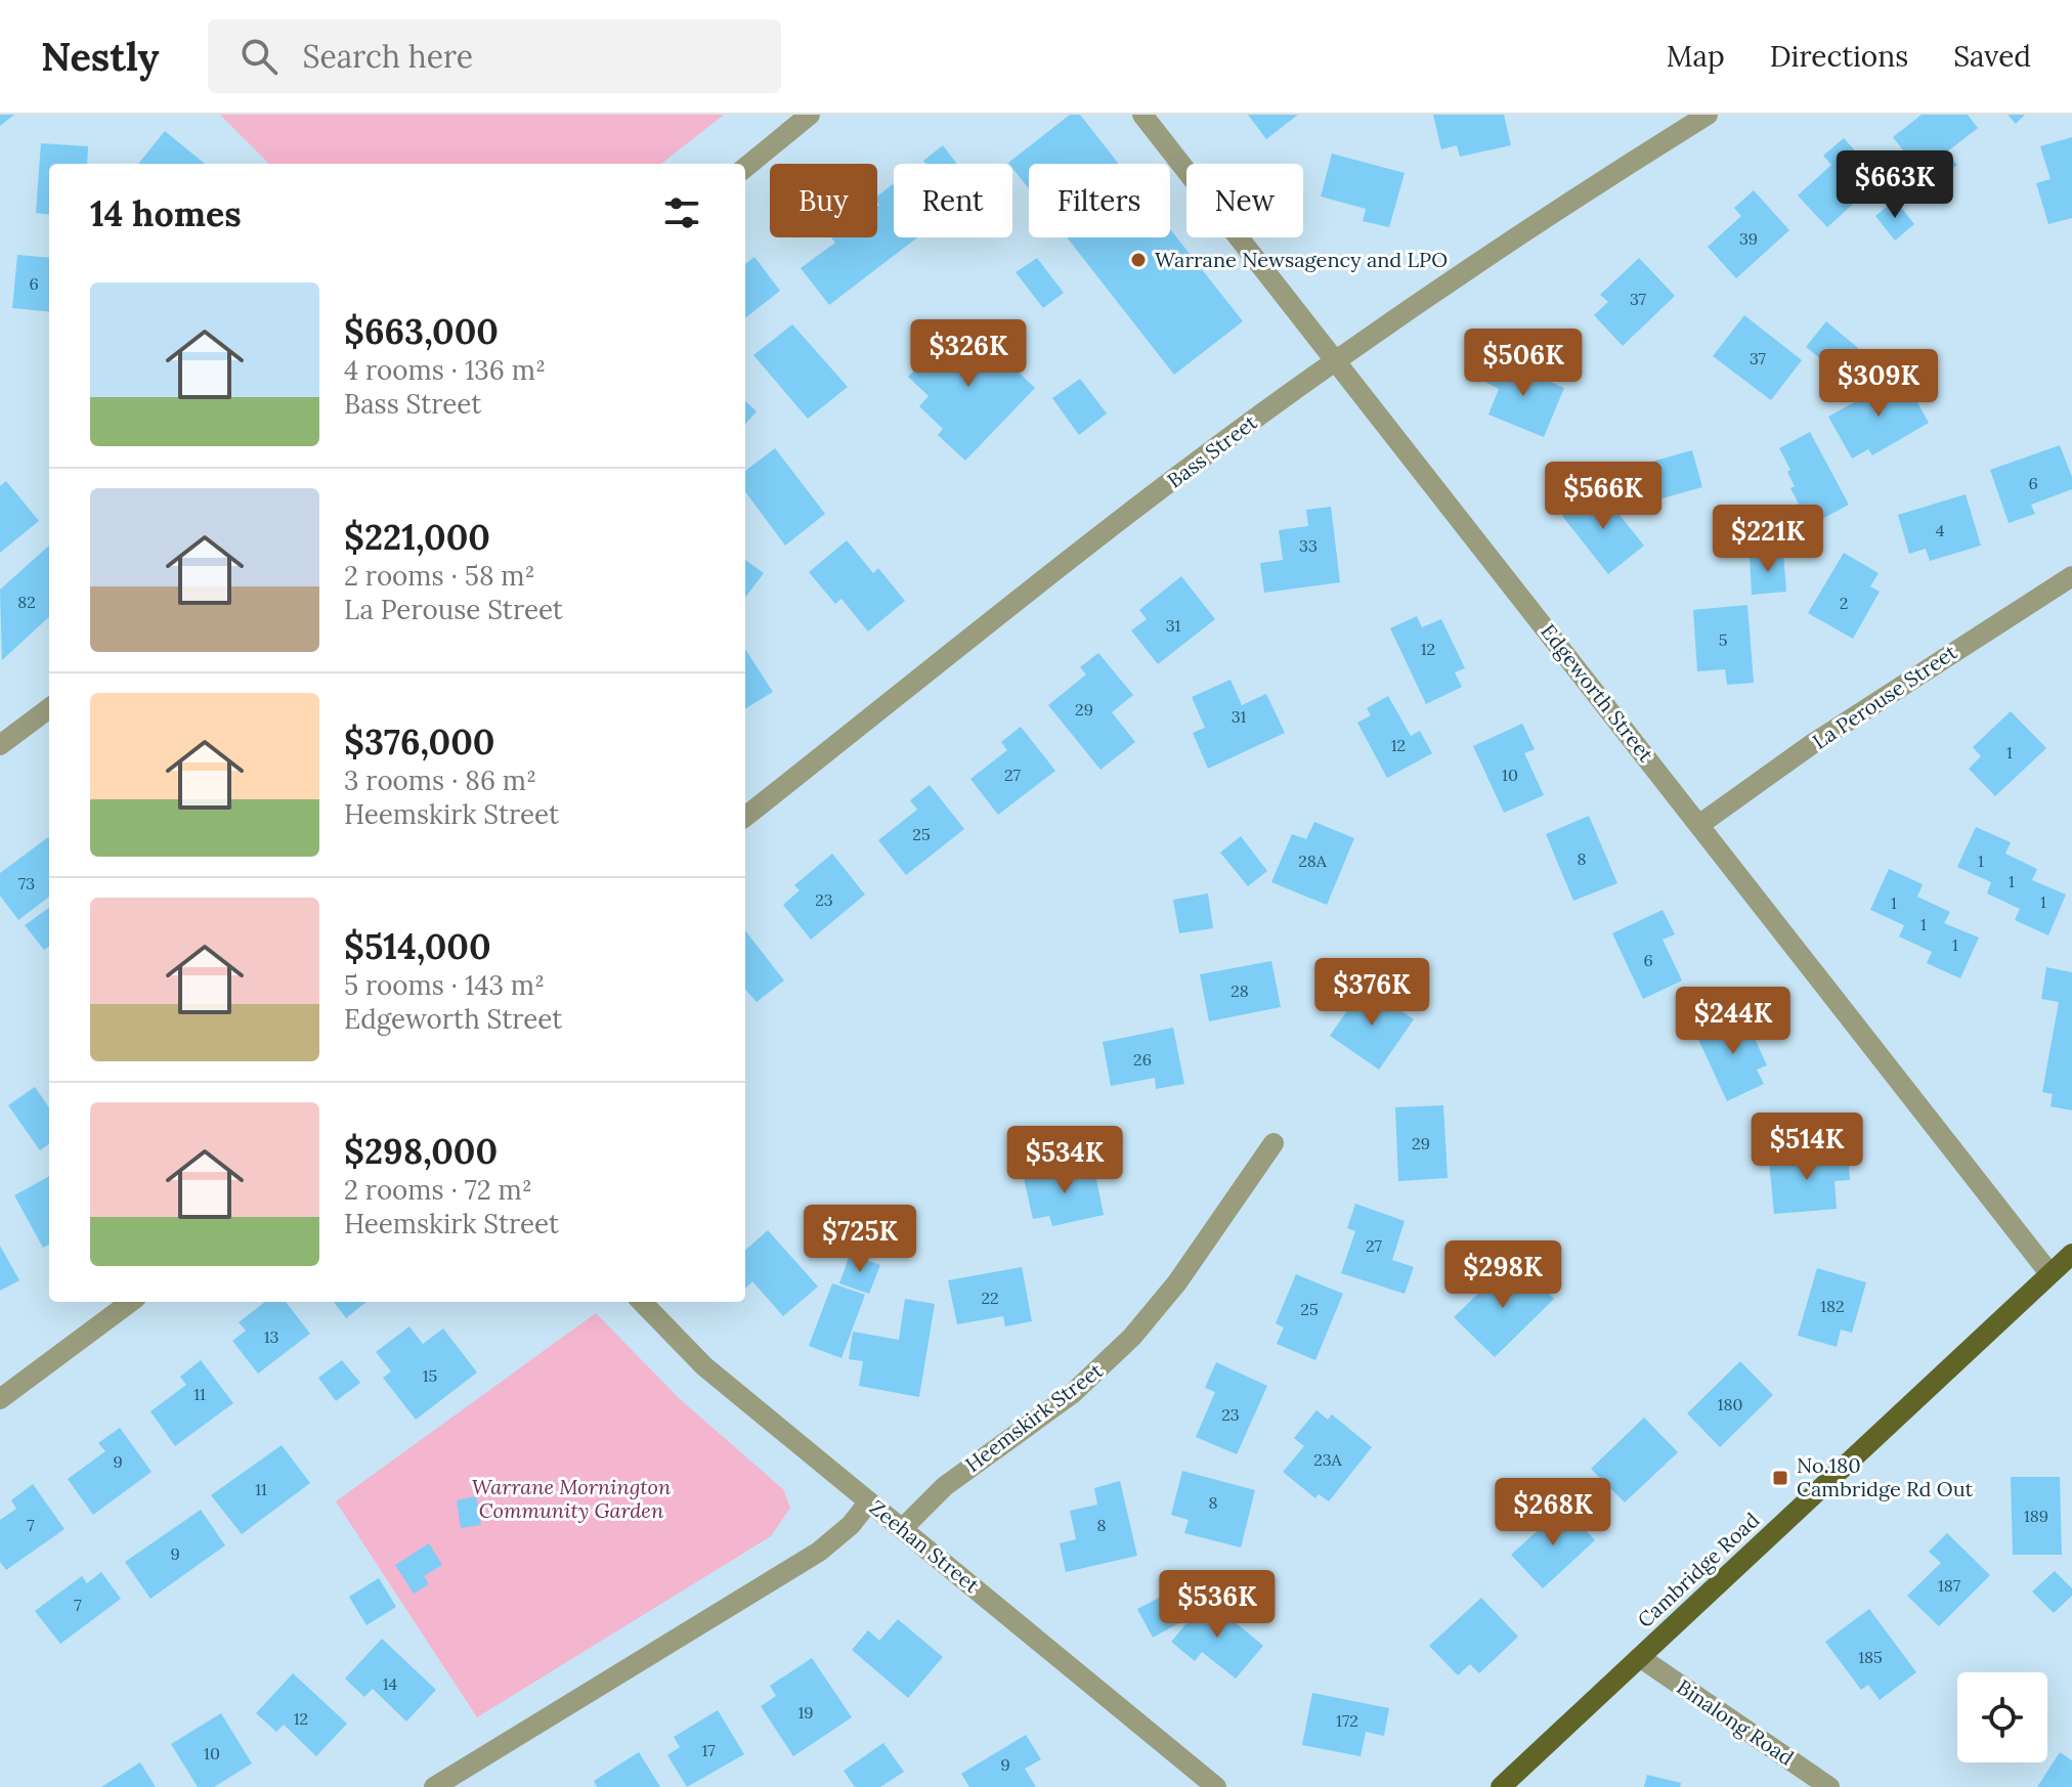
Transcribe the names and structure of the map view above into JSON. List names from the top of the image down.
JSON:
{
  "streets": {
    "main road": ["Cambridge Road"],
    "street": [
      "Bass Street",
      "Edgeworth Street",
      "La Perouse Street",
      "Heemskirk Street",
      "Zeehan Street",
      "Binalong Road"
    ]
  },
  "crossings": [
    ["Bass Street", "Edgeworth Street"],
    ["Edgeworth Street", "La Perouse Street"],
    ["Edgeworth Street", "Cambridge Road"],
    ["Heemskirk Street", "Zeehan Street"],
    ["Cambridge Road", "Binalong Road"]
  ],
  "parks": ["Warrane Mornington Community Garden"],
  "places": {
    "other": ["Warrane Newsagency and LPO"],
    "transit": ["No.180 Cambridge Rd Out"]
  },
  "house_numbers": [
    "39",
    "6",
    "37",
    "37",
    "6",
    "4",
    "33",
    "82",
    "2",
    "31",
    "5",
    "12",
    "29",
    "31",
    "12",
    "1",
    "27",
    "10",
    "25",
    "8",
    "28A",
    "1",
    "1",
    "73",
    "23",
    "1",
    "1",
    "1",
    "1",
    "6",
    "28",
    "26",
    "29",
    "27",
    "22",
    "182",
    "25",
    "13",
    "15",
    "11",
    "180",
    "23",
    "23A",
    "9",
    "11",
    "8",
    "189",
    "7",
    "8",
    "9",
    "187",
    "7",
    "185",
    "14",
    "19",
    "12",
    "172",
    "17",
    "10",
    "9"
  ],
  "page": {
    "header": "Nestly",
    "search": "Search here",
    "nav": ["Map", "Directions", "Saved"],
    "price": [
      "$663K",
      "$326K",
      "$506K",
      "$309K",
      "$566K",
      "$221K",
      "$376K",
      "$244K",
      "$514K",
      "$534K",
      "$725K",
      "$298K",
      "$268K",
      "$536K"
    ],
    "chip": [
      "Buy",
      "Rent",
      "Filters",
      "New"
    ],
    "heading": "14 homes",
    "list": [
      {
        "name": "$663,000",
        "note": "4 rooms · 136 m² · Bass Street"
      },
      {
        "name": "$221,000",
        "note": "2 rooms · 58 m² · La Perouse Street"
      },
      {
        "name": "$376,000",
        "note": "3 rooms · 86 m² · Heemskirk Street"
      },
      {
        "name": "$514,000",
        "note": "5 rooms · 143 m² · Edgeworth Street"
      },
      {
        "name": "$298,000",
        "note": "2 rooms · 72 m² · Heemskirk Street"
      }
    ]
  }
}
